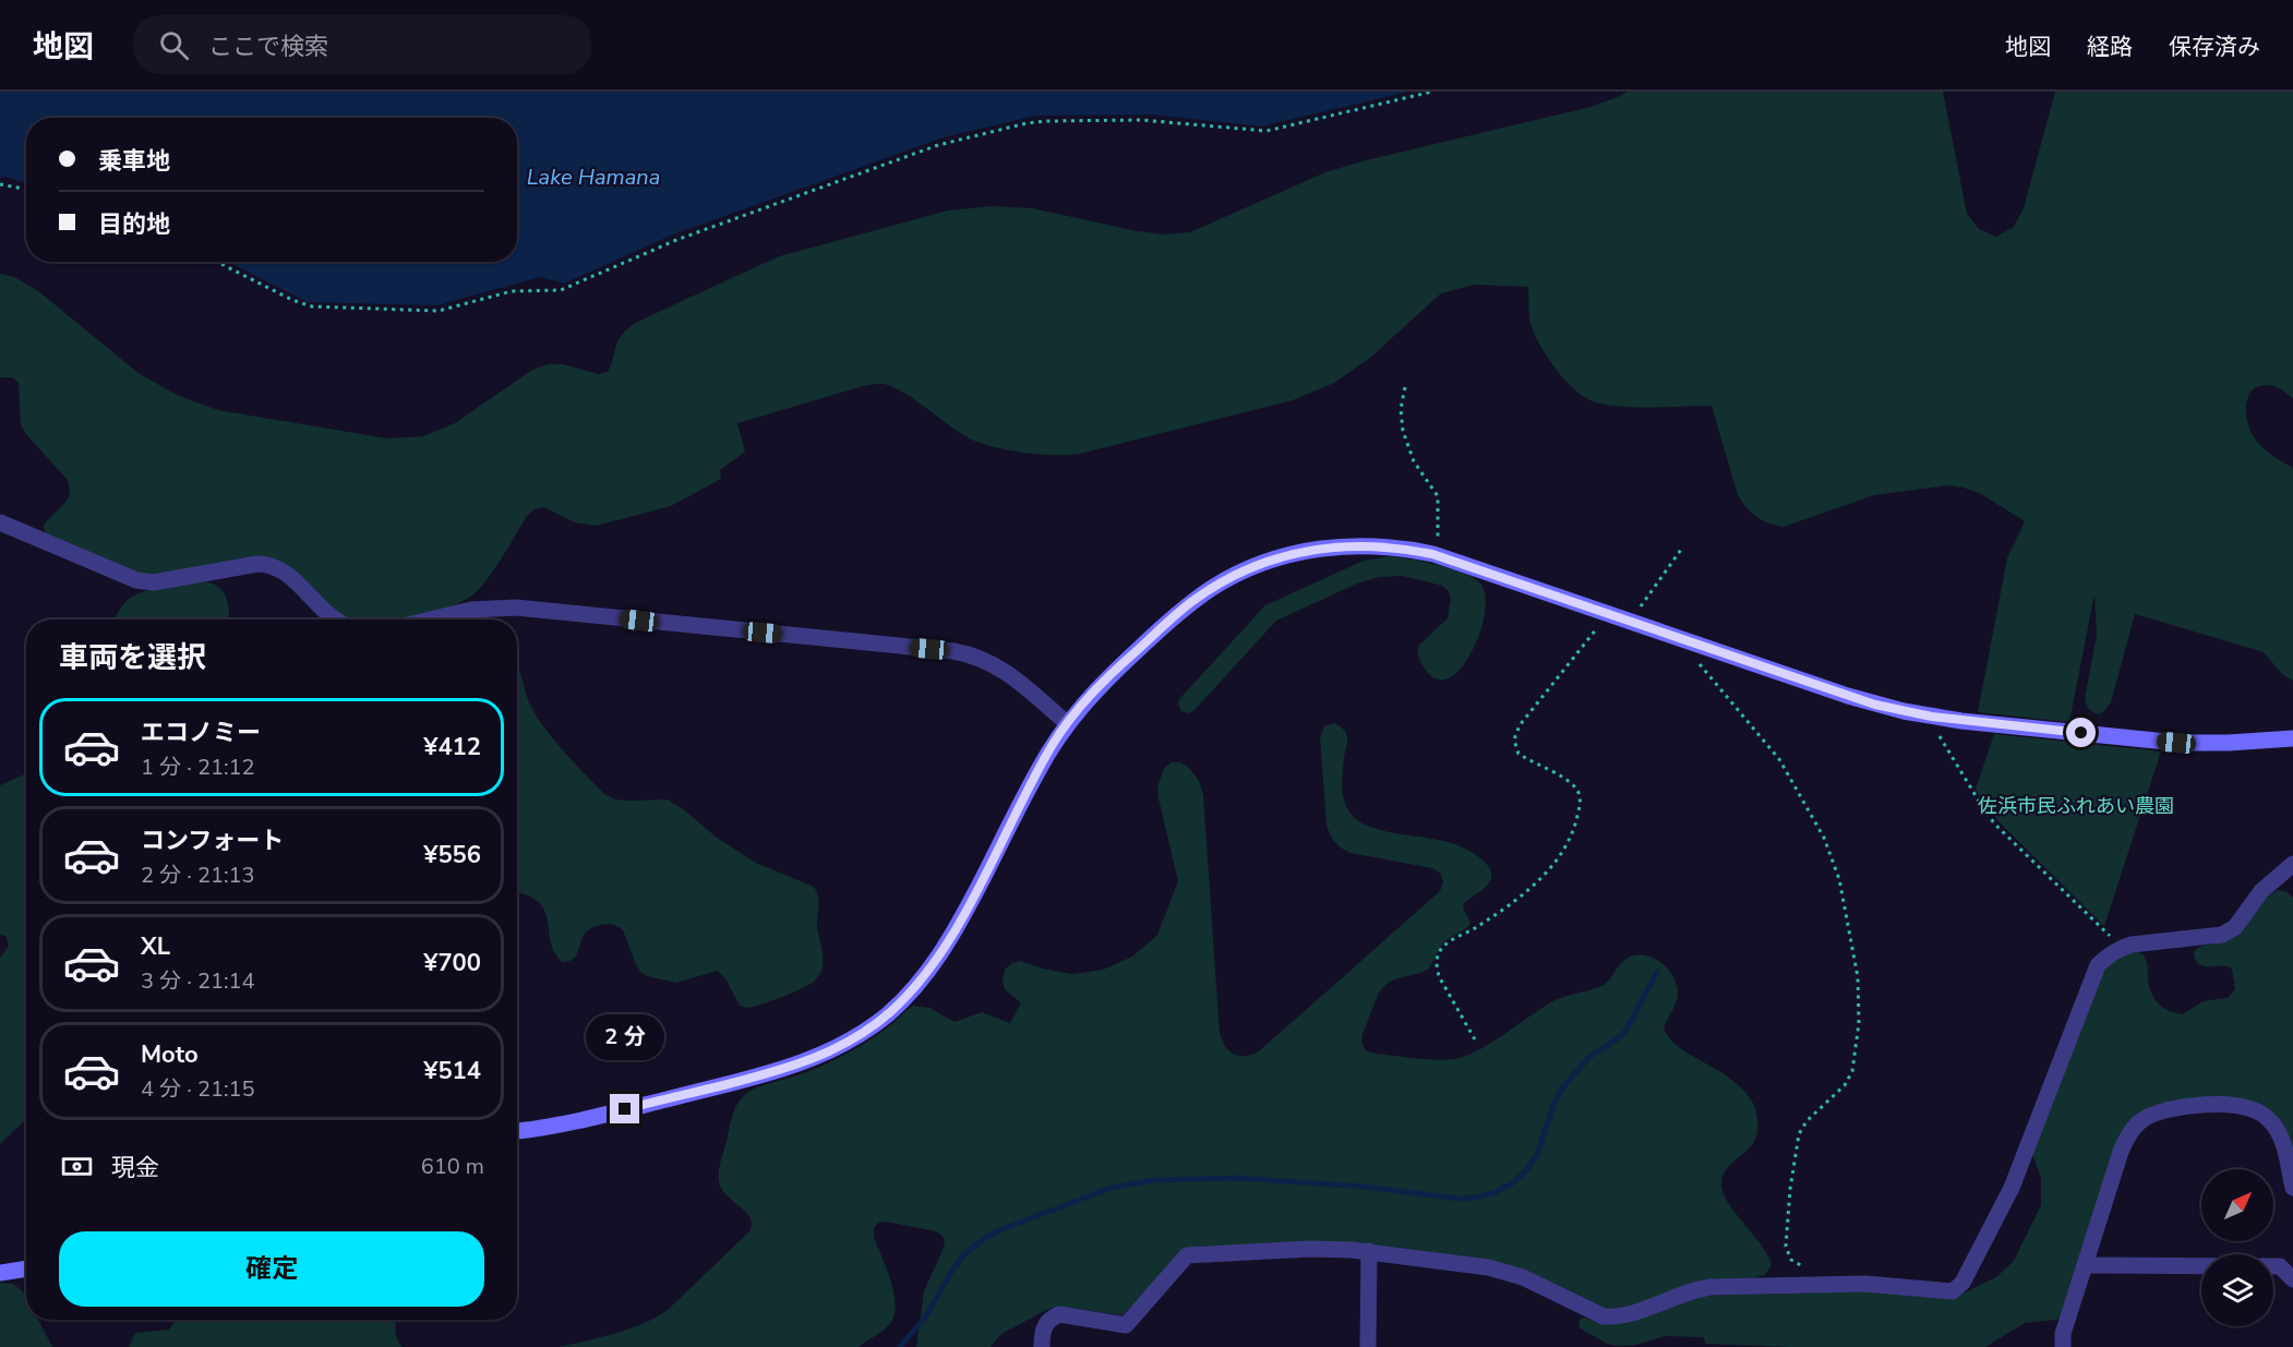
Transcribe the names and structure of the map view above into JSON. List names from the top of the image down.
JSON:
{
  "water": ["Lake Hamana"],
  "parks": ["佐浜市民ふれあい農園"],
  "north": "top right",
  "page": {
    "header": "地図",
    "search": "ここで検索",
    "nav": ["地図", "経路", "保存済み"],
    "banner": ["乗車地", "目的地"],
    "heading": "車両を選択",
    "list": [
      {
        "name": "エコノミー",
        "note": "1 分 · 21:12",
        "value": "¥412"
      },
      {
        "name": "コンフォート",
        "note": "2 分 · 21:13",
        "value": "¥556"
      },
      {
        "name": "XL",
        "note": "3 分 · 21:14",
        "value": "¥700"
      },
      {
        "name": "Moto",
        "note": "4 分 · 21:15",
        "value": "¥514"
      }
    ],
    "bubble": "2 分",
    "pay": ["現金", "610 m"],
    "buttons": "確定"
  }
}
